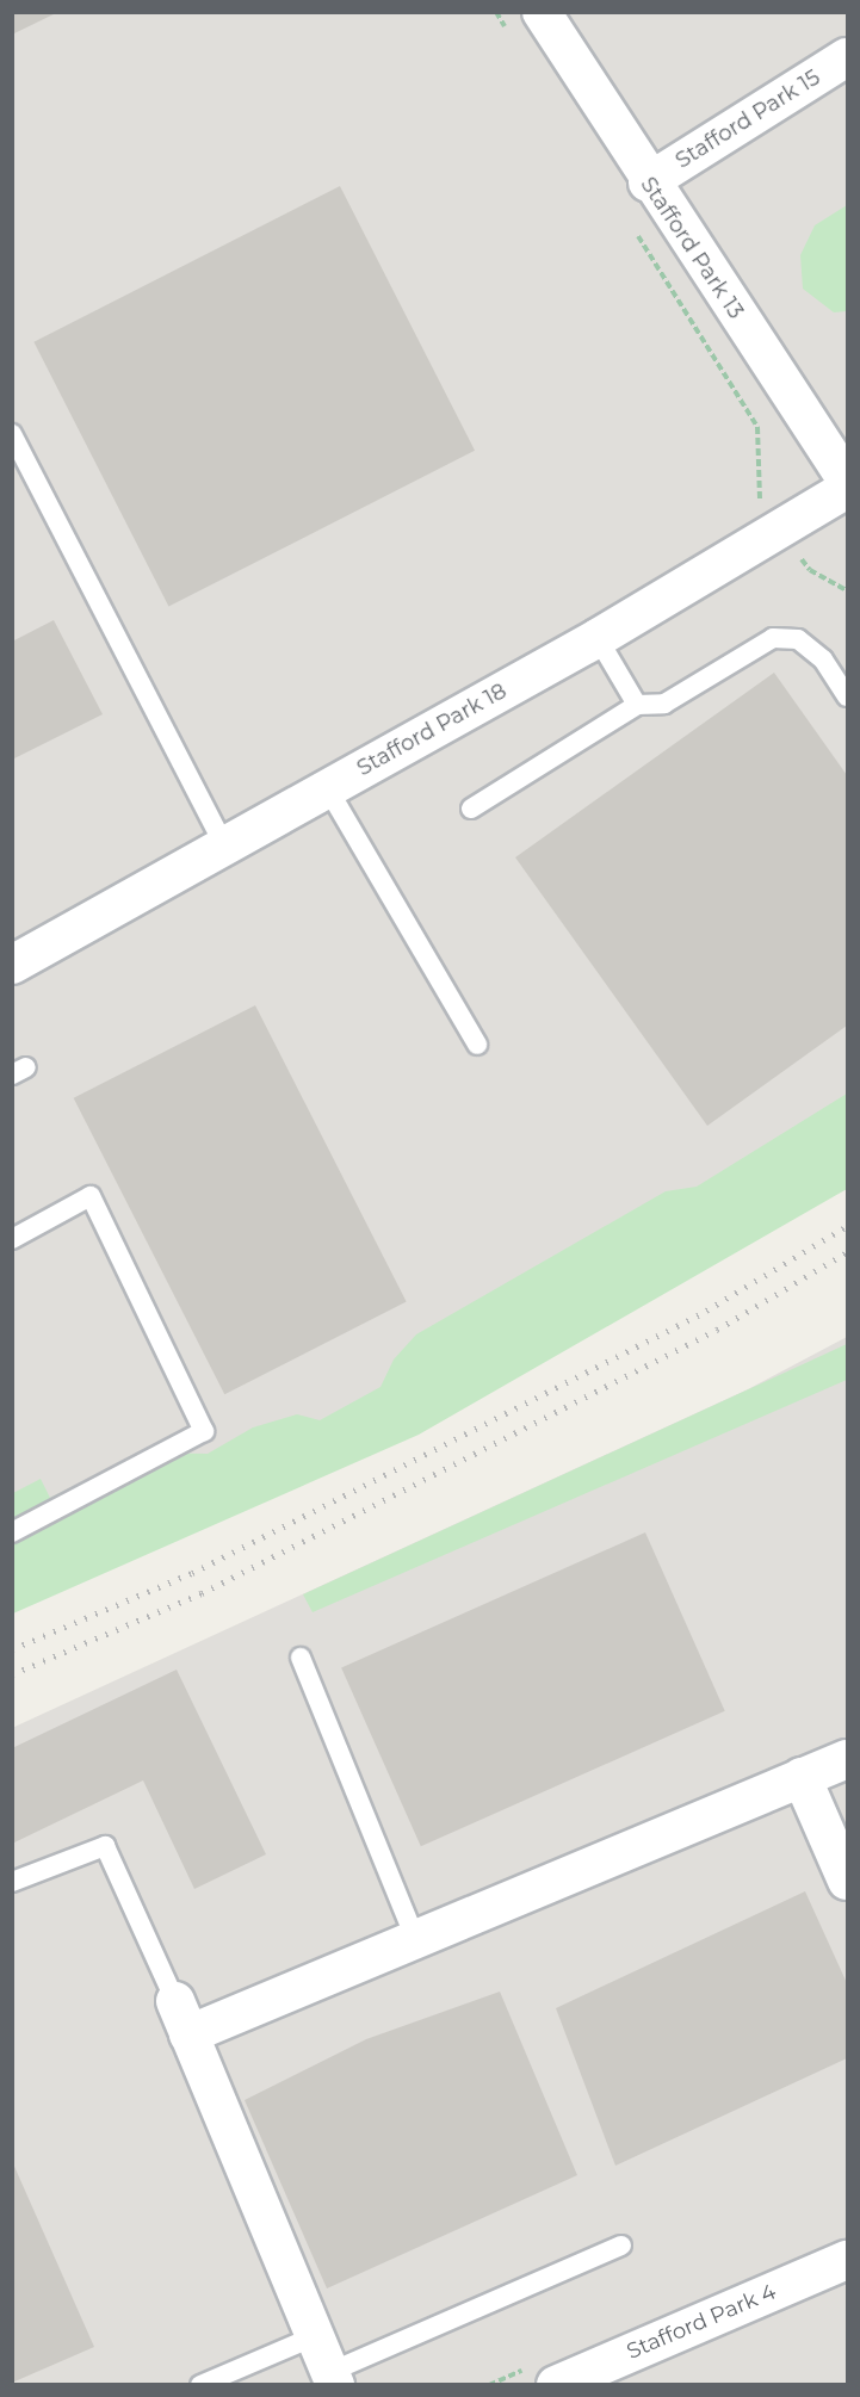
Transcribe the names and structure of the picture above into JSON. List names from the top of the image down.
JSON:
{
  "streets": {
    "street": [
      "Stafford Park 15",
      "Stafford Park 13",
      "Stafford Park 18",
      "Stafford Park 4"
    ]
  },
  "crossings": [
    ["Stafford Park 15", "Stafford Park 13"]
  ]
}
